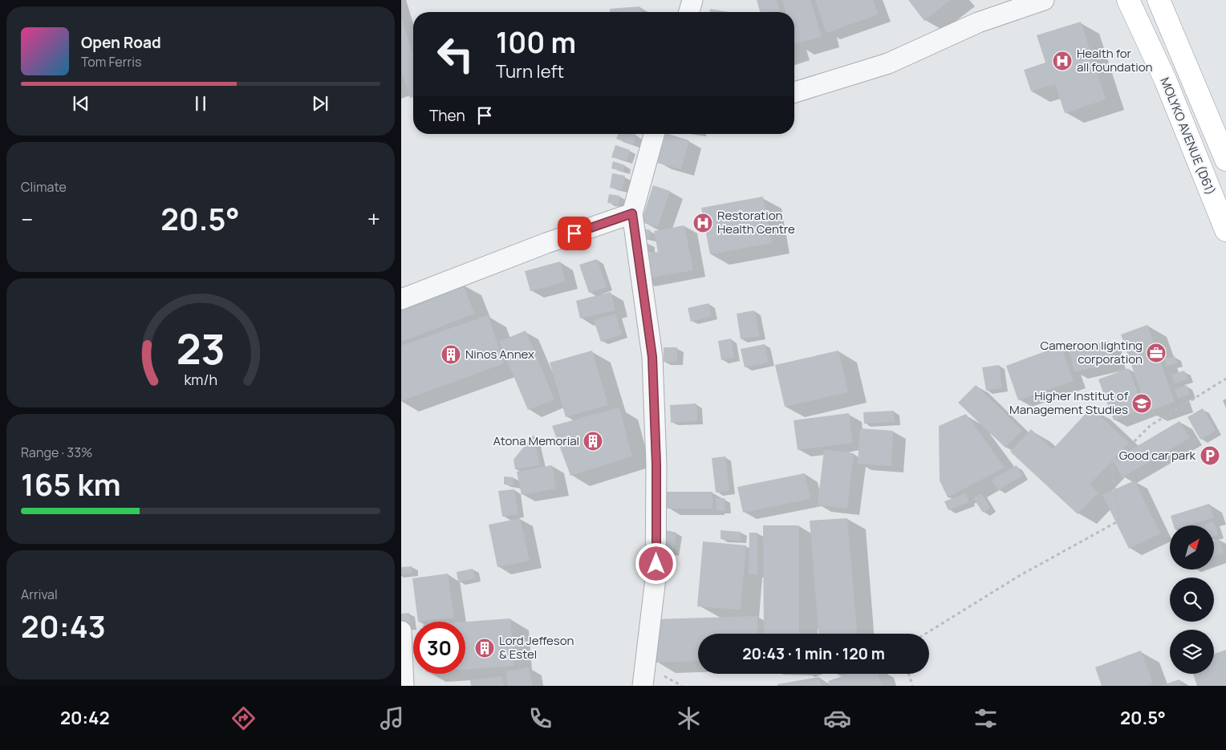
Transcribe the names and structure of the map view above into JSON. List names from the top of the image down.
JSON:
{
  "streets": {
    "highway": ["MOLYKO AVENUE (D61)"]
  },
  "places": {
    "hospital": ["Health for all foundation", "Restoration Health Centre"],
    "office": ["Cameroon lighting corporation"],
    "building": ["Ninos Annex", "Atona Memorial", "Lord Jeffeson & Estel"],
    "school or university": ["Higher Institut of Management Studies"],
    "parking": ["Good car park"]
  },
  "north": "top right",
  "page": {
    "turn": ["100 m", "Turn left"],
    "song": ["Open Road", "Tom Ferris"],
    "then": "Then",
    "tile": [
      "Climate",
      ["Range · 33%", "165 km"],
      ["Arrival", "20:43"]
    ],
    "heat": ["−", "20.5°", "+"],
    "limit": "30",
    "trip": "20:43 · 1 min · 120 m",
    "tabs": ["20:42", "20.5°"],
    "gauge": ["23", "km/h"]
  }
}
